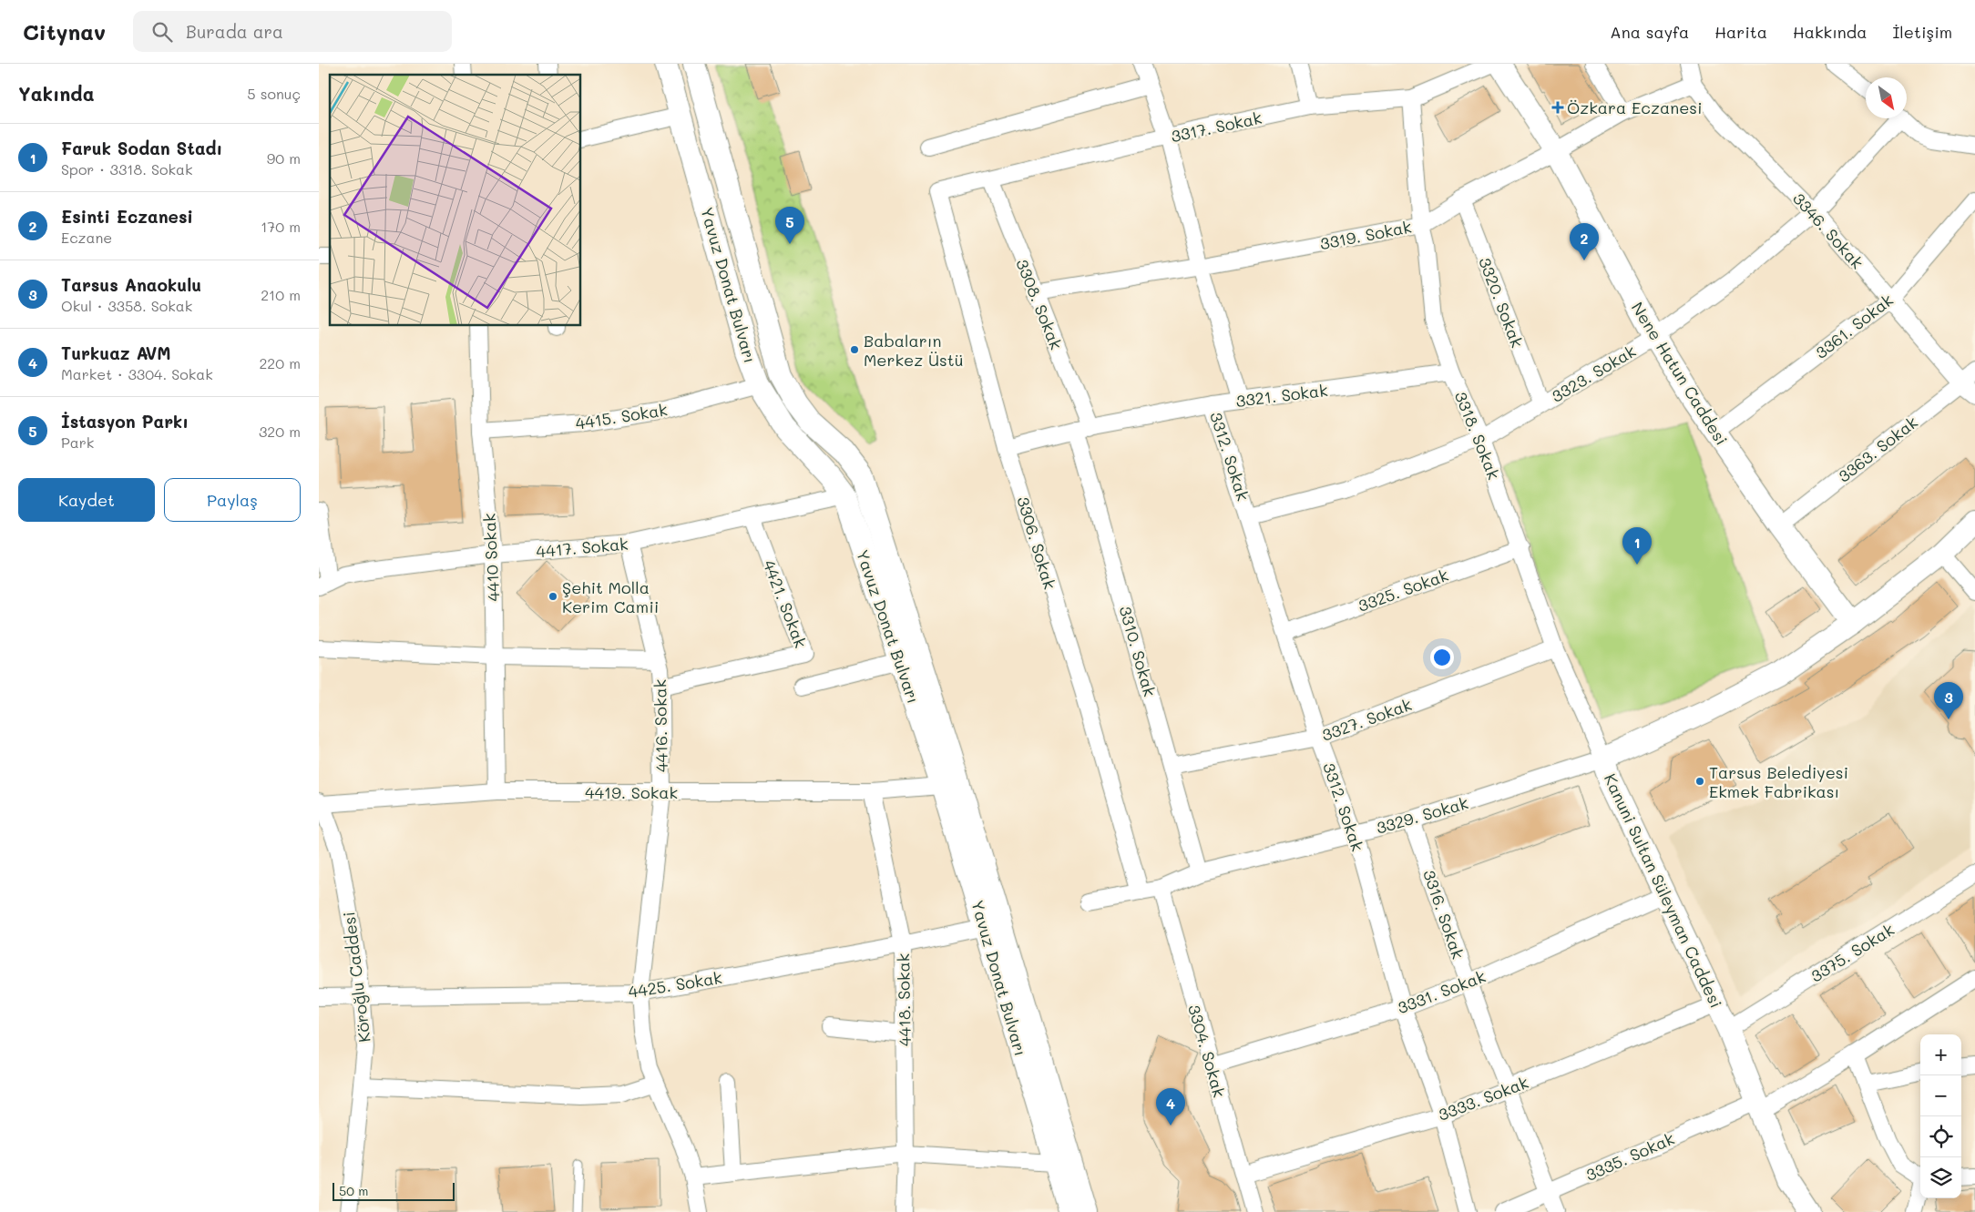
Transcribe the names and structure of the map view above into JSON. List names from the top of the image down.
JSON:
{
  "streets": {
    "street": [
      "3317. Sokak",
      "3346. Sokak",
      "3319. Sokak",
      "Yavuz Donat Bulvarı",
      "3320. Sokak",
      "3308. Sokak",
      "3361. Sokak",
      "3323. Sokak",
      "Nene Hatun Caddesi",
      "3321. Sokak",
      "4415. Sokak",
      "3318. Sokak",
      "3363. Sokak",
      "3312. Sokak",
      "3306. Sokak",
      "4417. Sokak",
      "4410 Sokak",
      "3325. Sokak",
      "4421. Sokak",
      "3310. Sokak",
      "3327. Sokak",
      "4416. Sokak",
      "4419. Sokak",
      "3329. Sokak",
      "Kanuni Sultan Süleyman Caddesi",
      "3316. Sokak",
      "3375. Sokak",
      "Köroğlu Caddesi",
      "4425. Sokak",
      "3331. Sokak",
      "4418. Sokak",
      "3304. Sokak",
      "3333. Sokak",
      "3335. Sokak"
    ]
  },
  "crossings": [
    ["3317. Sokak", "3308. Sokak"],
    ["3317. Sokak", "3318. Sokak"],
    ["3317. Sokak", "3312. Sokak"],
    ["3317. Sokak", "3306. Sokak"],
    ["3346. Sokak", "3319. Sokak"],
    ["3346. Sokak", "3361. Sokak"],
    ["3346. Sokak", "3323. Sokak"],
    ["3346. Sokak", "3363. Sokak"],
    ["3319. Sokak", "3320. Sokak"],
    ["3319. Sokak", "3308. Sokak"],
    ["3319. Sokak", "Nene Hatun Caddesi"],
    ["3319. Sokak", "3318. Sokak"],
    ["3319. Sokak", "3312. Sokak"],
    ["Yavuz Donat Bulvarı", "4415. Sokak"],
    ["Yavuz Donat Bulvarı", "4417. Sokak"],
    ["Yavuz Donat Bulvarı", "4419. Sokak"],
    ["Yavuz Donat Bulvarı", "4425. Sokak"],
    ["3320. Sokak", "3323. Sokak"],
    ["3308. Sokak", "3321. Sokak"],
    ["3308. Sokak", "3310. Sokak"],
    ["3361. Sokak", "Nene Hatun Caddesi"],
    ["3323. Sokak", "Nene Hatun Caddesi"],
    ["3323. Sokak", "3318. Sokak"],
    ["3323. Sokak", "3312. Sokak"],
    ["Nene Hatun Caddesi", "3363. Sokak"],
    ["Nene Hatun Caddesi", "Kanuni Sultan Süleyman Caddesi"],
    ["3321. Sokak", "3318. Sokak"],
    ["3321. Sokak", "3312. Sokak"],
    ["3321. Sokak", "3306. Sokak"],
    ["3321. Sokak", "3310. Sokak"],
    ["4415. Sokak", "4410 Sokak"],
    ["3318. Sokak", "3325. Sokak"],
    ["3318. Sokak", "3327. Sokak"],
    ["3318. Sokak", "3329. Sokak"],
    ["3318. Sokak", "Kanuni Sultan Süleyman Caddesi"],
    ["3312. Sokak", "3325. Sokak"],
    ["3312. Sokak", "3327. Sokak"],
    ["3312. Sokak", "3329. Sokak"],
    ["3312. Sokak", "3331. Sokak"],
    ["3312. Sokak", "3333. Sokak"],
    ["3306. Sokak", "3329. Sokak"],
    ["4417. Sokak", "4410 Sokak"],
    ["4417. Sokak", "4421. Sokak"],
    ["4417. Sokak", "4416. Sokak"],
    ["4410 Sokak", "4419. Sokak"],
    ["4421. Sokak", "4416. Sokak"],
    ["3310. Sokak", "3327. Sokak"],
    ["3310. Sokak", "3329. Sokak"],
    ["4416. Sokak", "4419. Sokak"],
    ["4416. Sokak", "4425. Sokak"],
    ["4419. Sokak", "Köroğlu Caddesi"],
    ["4419. Sokak", "4418. Sokak"],
    ["3329. Sokak", "Kanuni Sultan Süleyman Caddesi"],
    ["3329. Sokak", "3316. Sokak"],
    ["3329. Sokak", "3304. Sokak"],
    ["Kanuni Sultan Süleyman Caddesi", "3375. Sokak"],
    ["Kanuni Sultan Süleyman Caddesi", "3331. Sokak"],
    ["Kanuni Sultan Süleyman Caddesi", "3333. Sokak"],
    ["Kanuni Sultan Süleyman Caddesi", "3335. Sokak"],
    ["3316. Sokak", "3331. Sokak"],
    ["3316. Sokak", "3333. Sokak"],
    ["3316. Sokak", "3335. Sokak"],
    ["Köroğlu Caddesi", "4425. Sokak"],
    ["4425. Sokak", "4418. Sokak"],
    ["3331. Sokak", "3304. Sokak"],
    ["3304. Sokak", "3333. Sokak"]
  ],
  "places": {
    "health": ["Özkara Eczanesi"],
    "other": ["Babaların Merkez Üstü", "Şehit Molla Kerim Camii", "Tarsus Belediyesi Ekmek Fabrikası"]
  },
  "scale_bar": "50 m",
  "north": "bottom right",
  "page": {
    "header": "Citynav",
    "search": "Burada ara",
    "nav": [
      "Ana sayfa",
      "Harita",
      "Hakkında",
      "İletişim"
    ],
    "heading": ["Yakında", "5 sonuç"],
    "list": [
      {
        "mark": "1",
        "name": "Faruk Sodan Stadı",
        "note": "Spor · 3318. Sokak",
        "value": "90 m"
      },
      {
        "mark": "2",
        "name": "Esinti Eczanesi",
        "note": "Eczane",
        "value": "170 m"
      },
      {
        "mark": "3",
        "name": "Tarsus Anaokulu",
        "note": "Okul · 3358. Sokak",
        "value": "210 m"
      },
      {
        "mark": "4",
        "name": "Turkuaz AVM",
        "note": "Market · 3304. Sokak",
        "value": "220 m"
      },
      {
        "mark": "5",
        "name": "İstasyon Parkı",
        "note": "Park",
        "value": "320 m"
      }
    ],
    "pins": [
      "5",
      "2",
      "1",
      "3",
      "4"
    ],
    "buttons": ["Kaydet", "Paylaş"],
    "map_buttons": ["+", "−"],
    "scale": "50 m"
  }
}
